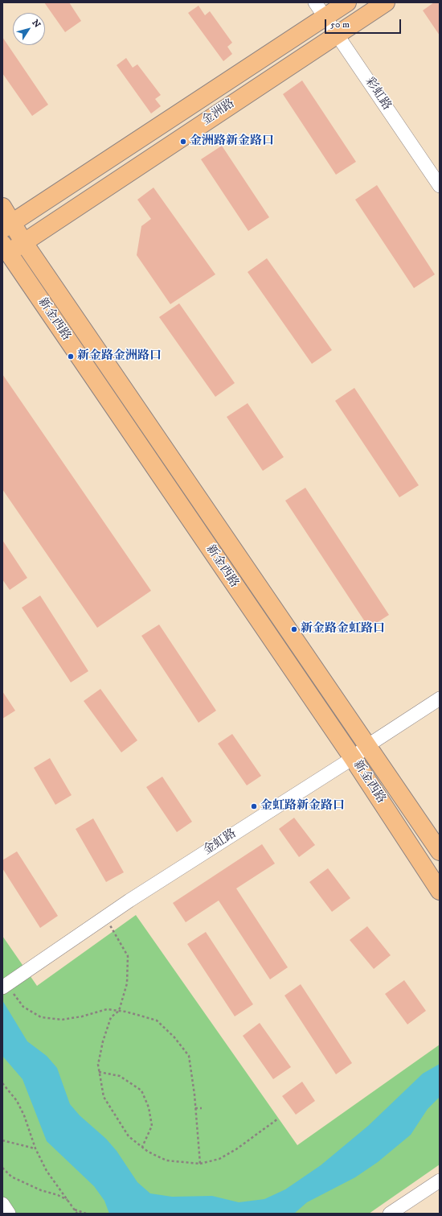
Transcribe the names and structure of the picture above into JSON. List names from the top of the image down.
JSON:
{
  "streets": {
    "main road": ["金洲路", "新金西路"],
    "street": ["彩虹路", "金虹路"]
  },
  "crossings": [
    ["彩虹路", "金洲路"],
    ["金洲路", "新金西路"],
    ["新金西路", "金虹路"]
  ],
  "places": [
    "金洲路新金路口",
    "新金路金洲路口",
    "新金路金虹路口",
    "金虹路新金路口"
  ],
  "scale_bar": "50 m",
  "north": "top right"
}
